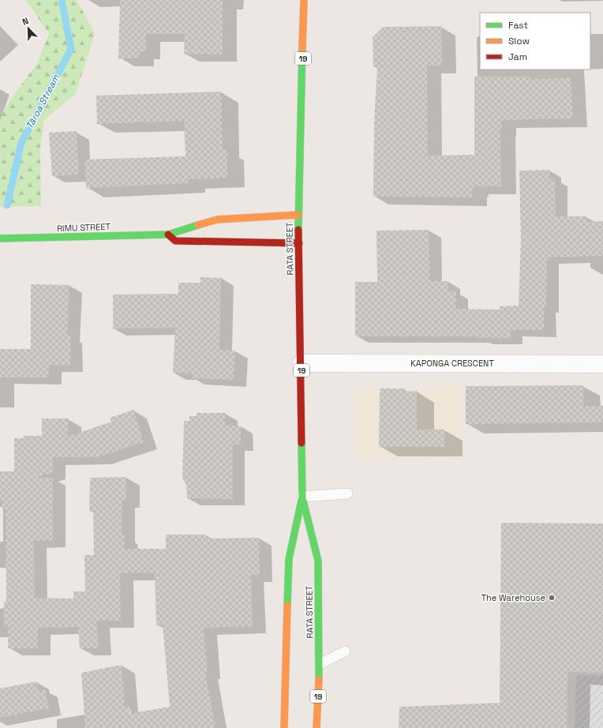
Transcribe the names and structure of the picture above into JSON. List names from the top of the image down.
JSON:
{
  "streets": {
    "main road": ["19", "RIMU STREET", "RATA STREET"],
    "street": ["KAPONGA CRESCENT"]
  },
  "crossings": [
    ["RIMU STREET", "RATA STREET"],
    ["RATA STREET", "KAPONGA CRESCENT"]
  ],
  "water": ["Tāroa Stream"],
  "places": ["The Warehouse"],
  "legend": ["Fast", "Slow", "Jam"],
  "north": "top left"
}
